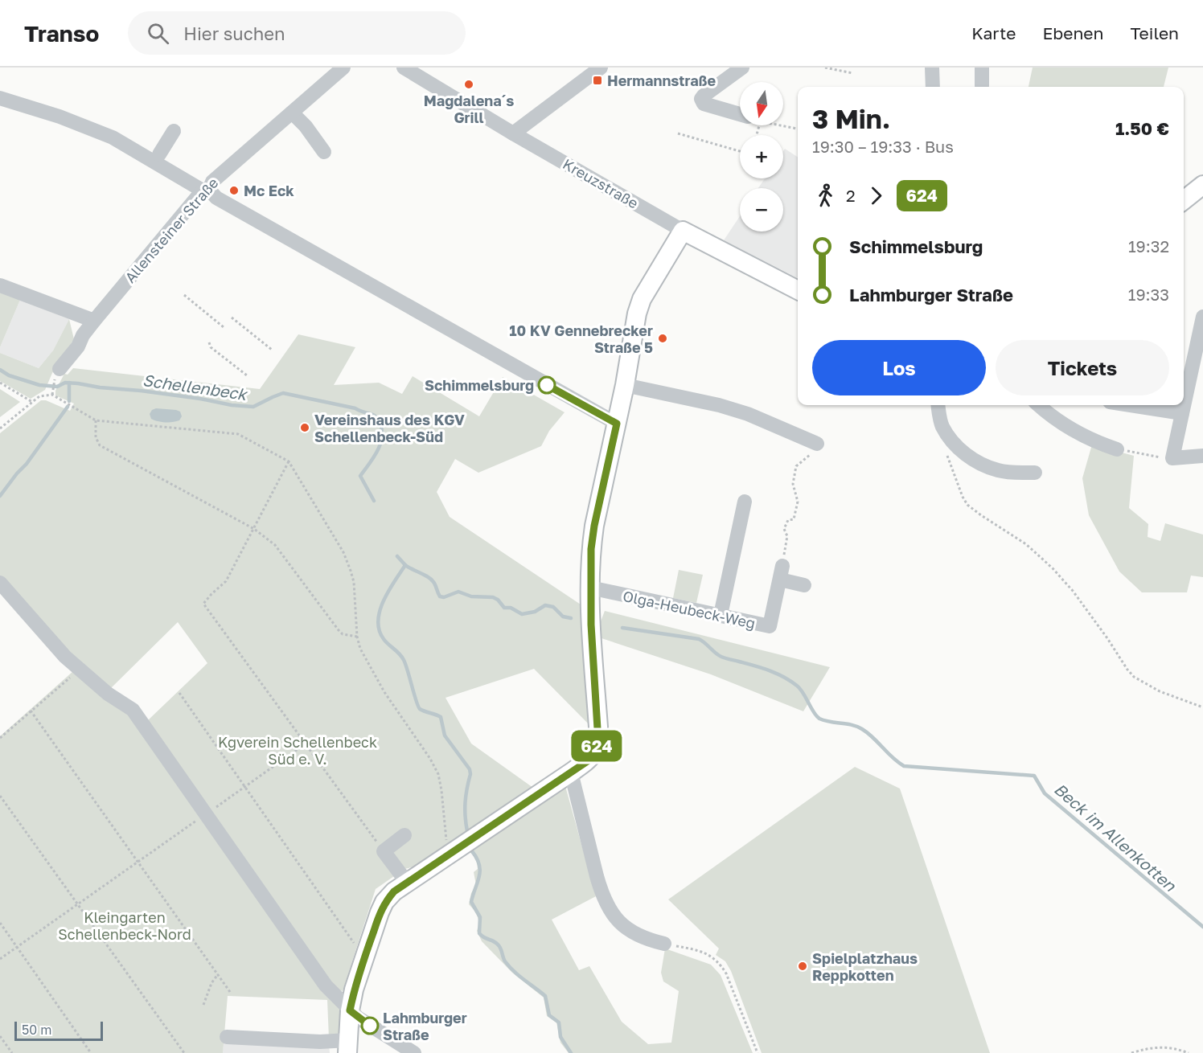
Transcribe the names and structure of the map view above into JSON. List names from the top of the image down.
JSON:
{
  "streets": {
    "main road": ["Kreuzstraße"],
    "street": ["Allensteiner Straße", "Olga-Heubeck-Weg"]
  },
  "water": ["Schellenbeck", "Beck im Allenkotten"],
  "parks": ["Kgverein Schellenbeck Süd e. V.", "Kleingarten Schellenbeck-Nord"],
  "places": {
    "transit": ["Hermannstraße"],
    "other": [
      "Magdalena´s Grill",
      "Mc Eck",
      "10 KV Gennebrecker Straße 5",
      "Schimmelsburg",
      "Vereinshaus des KGV Schellenbeck-Süd",
      "Spielplatzhaus Reppkotten",
      "Lahmburger Straße"
    ]
  },
  "lines": ["bus line 624"],
  "scale_bar": "50 m",
  "north": "bottom",
  "page": {
    "header": "Transo",
    "search": "Hier suchen",
    "nav": ["Karte", "Ebenen", "Teilen"],
    "on_map": "624",
    "map_buttons": ["+", "−"],
    "heading": ["3 Min.", "19:30 – 19:33 · Bus", "1.50 €"],
    "legs": ["2", "624"],
    "list": [
      {
        "name": "Schimmelsburg",
        "value": "19:32"
      },
      {
        "name": "Lahmburger Straße",
        "value": "19:33"
      }
    ],
    "buttons": ["Los", "Tickets"],
    "scale": "50 m"
  }
}
